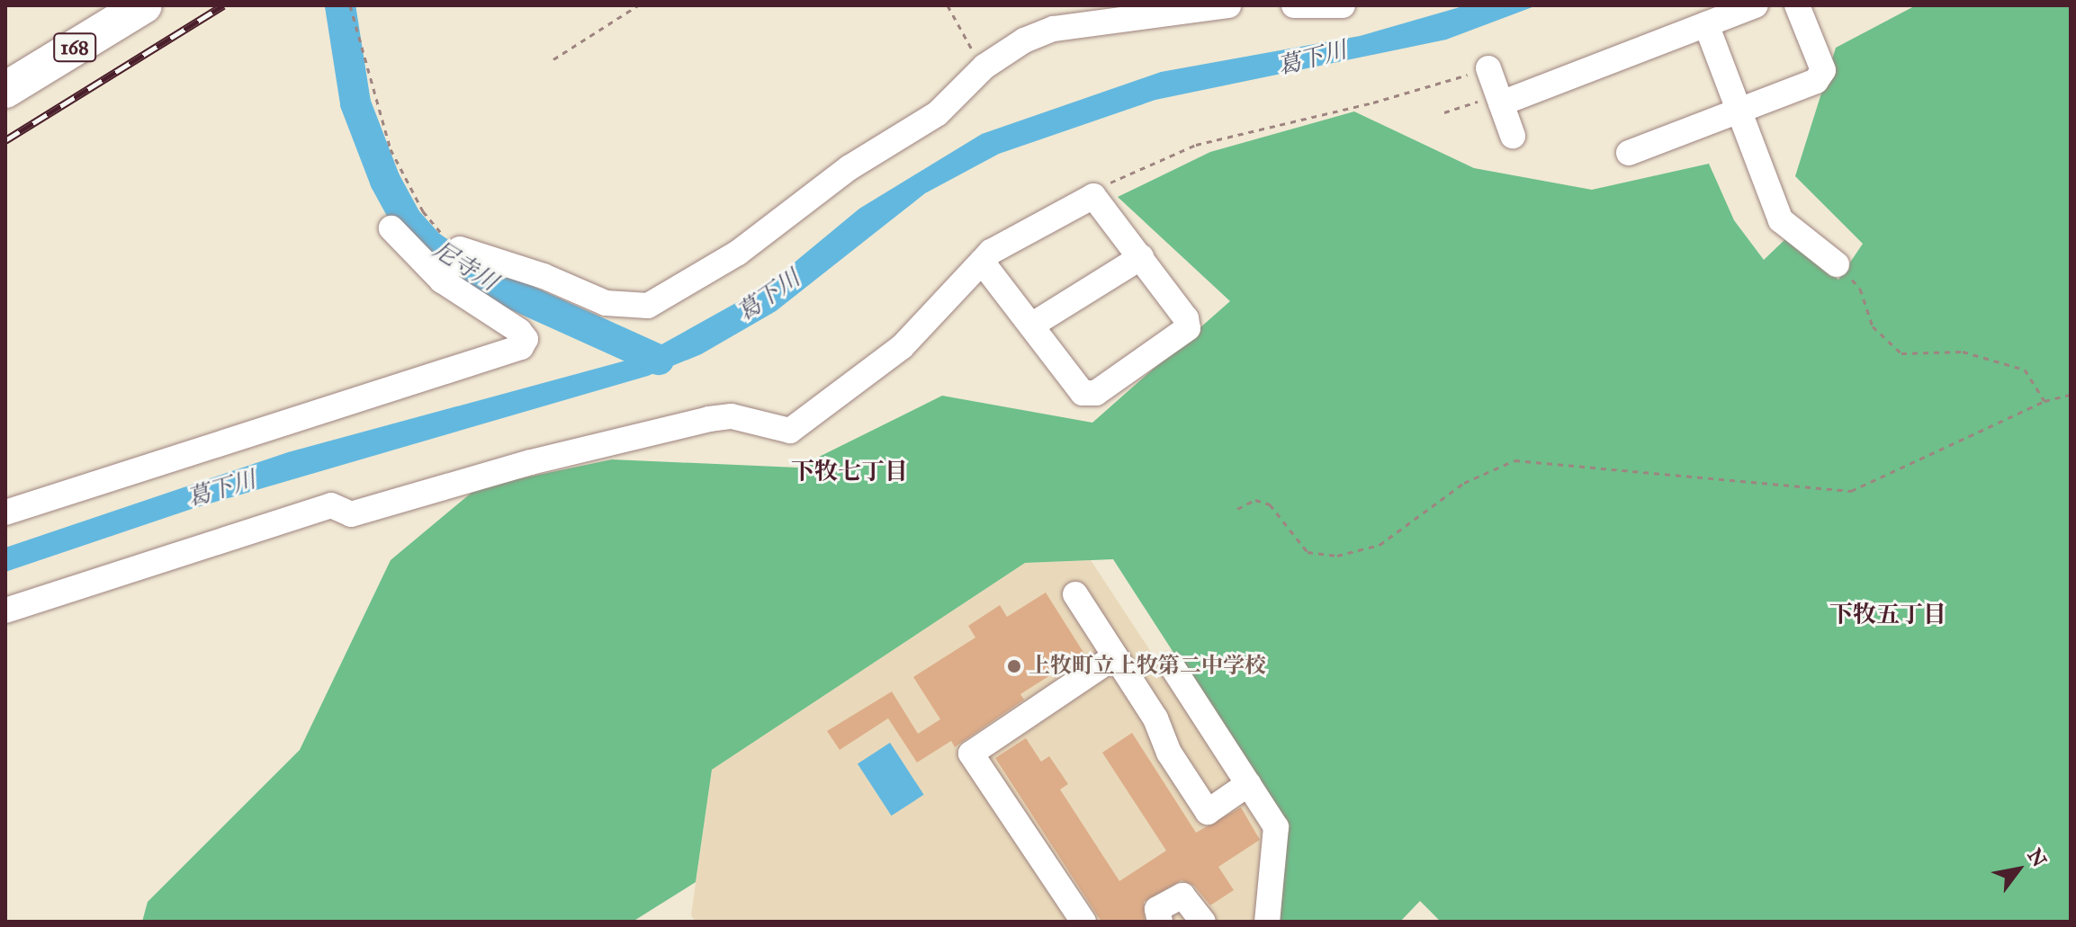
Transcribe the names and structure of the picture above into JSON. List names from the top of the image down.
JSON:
{
  "streets": {
    "highway": ["168"]
  },
  "districts": ["下牧七丁目", "下牧五丁目"],
  "water": ["葛下川", "尼寺川"],
  "places": ["上牧町立上牧第二中学校"],
  "north": "top right"
}
